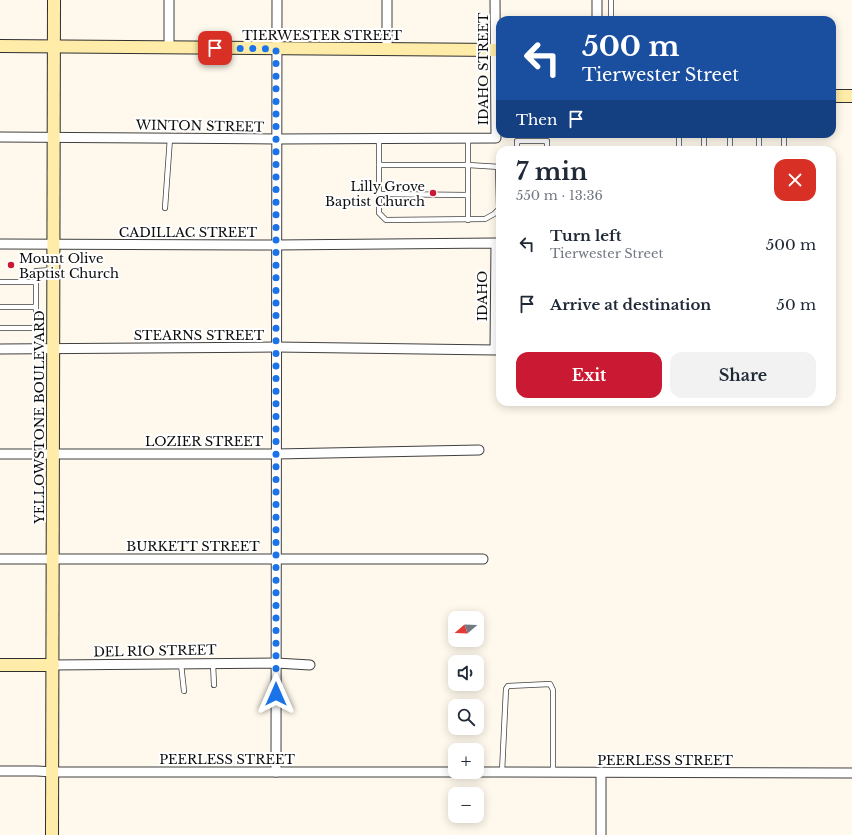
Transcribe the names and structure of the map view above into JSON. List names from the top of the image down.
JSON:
{
  "streets": {
    "street": [
      "TIERWESTER STREET",
      "IDAHO STREET",
      "WINTON STREET",
      "CADILLAC STREET",
      "IDAHO",
      "STEARNS STREET",
      "YELLOWSTONE BOULEVARD",
      "LOZIER STREET",
      "BURKETT STREET",
      "DEL RIO STREET",
      "PEERLESS STREET"
    ]
  },
  "crossings": [
    ["TIERWESTER STREET", "YELLOWSTONE BOULEVARD"],
    ["WINTON STREET", "YELLOWSTONE BOULEVARD"],
    ["CADILLAC STREET", "IDAHO"],
    ["CADILLAC STREET", "YELLOWSTONE BOULEVARD"],
    ["IDAHO", "STEARNS STREET"],
    ["STEARNS STREET", "YELLOWSTONE BOULEVARD"],
    ["YELLOWSTONE BOULEVARD", "LOZIER STREET"],
    ["YELLOWSTONE BOULEVARD", "BURKETT STREET"],
    ["YELLOWSTONE BOULEVARD", "DEL RIO STREET"],
    ["YELLOWSTONE BOULEVARD", "PEERLESS STREET"]
  ],
  "places": ["Lilly Grove Baptist Church", "Mount Olive Baptist Church"],
  "north": "left",
  "page": {
    "turn": ["500 m", "Tierwester Street"],
    "then": "Then",
    "heading": ["7 min", "550 m · 13:36"],
    "list": [
      {
        "name": "Turn left",
        "note": "Tierwester Street",
        "value": "500 m"
      },
      {
        "name": "Arrive at destination",
        "value": "50 m"
      }
    ],
    "buttons": ["Exit", "Share"],
    "map_buttons": ["+", "−"]
  }
}
